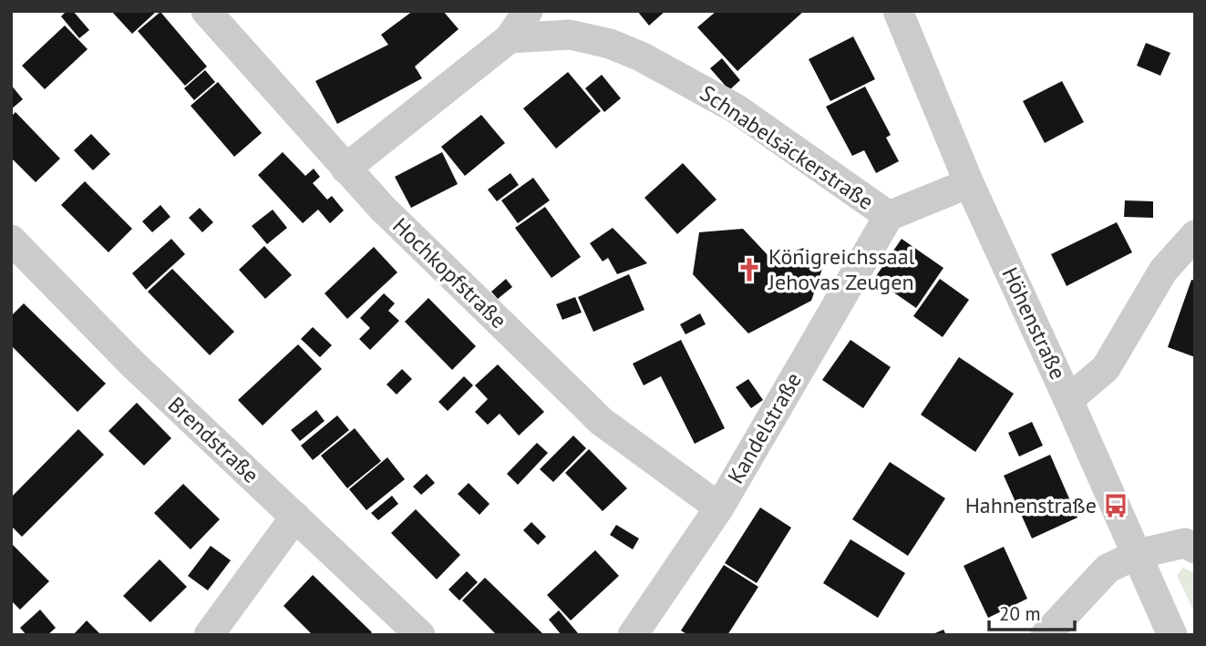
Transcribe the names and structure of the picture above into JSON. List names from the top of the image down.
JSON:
{
  "streets": {
    "street": [
      "Schnabelsäckerstraße",
      "Hochkopfstraße",
      "Höhenstraße",
      "Kandelstraße",
      "Brendstraße"
    ]
  },
  "crossings": [
    ["Schnabelsäckerstraße", "Höhenstraße"],
    ["Schnabelsäckerstraße", "Kandelstraße"],
    ["Hochkopfstraße", "Kandelstraße"]
  ],
  "places": {
    "church": ["Königreichssaal Jehovas Zeugen"],
    "bus stop": ["Hahnenstraße"]
  },
  "scale_bar": "20 m"
}
